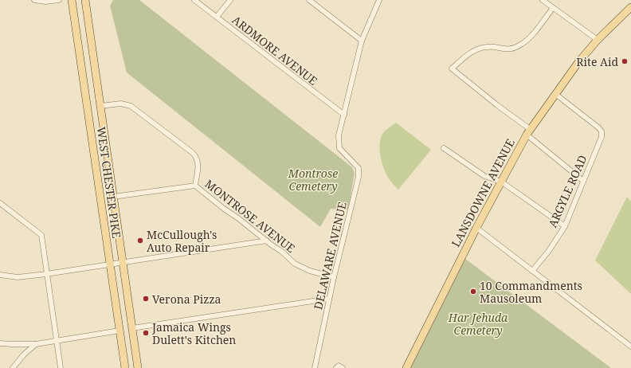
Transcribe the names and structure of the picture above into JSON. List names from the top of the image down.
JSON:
{
  "streets": {
    "main road": ["WEST CHESTER PIKE", "LANSDOWNE AVENUE"],
    "street": [
      "ARDMORE AVENUE",
      "ARGYLE ROAD",
      "MONTROSE AVENUE",
      "DELAWARE AVENUE"
    ]
  },
  "crossings": [
    ["ARDMORE AVENUE", "DELAWARE AVENUE"],
    ["WEST CHESTER PIKE", "MONTROSE AVENUE"],
    ["ARGYLE ROAD", "LANSDOWNE AVENUE"],
    ["MONTROSE AVENUE", "DELAWARE AVENUE"]
  ],
  "parks": ["Montrose Cemetery", "Har Jehuda Cemetery"],
  "places": [
    "Rite Aid",
    "McCullough's Auto Repair",
    "10 Commandments Mausoleum",
    "Verona Pizza",
    "Jamaica Wings Dulett's Kitchen"
  ]
}
